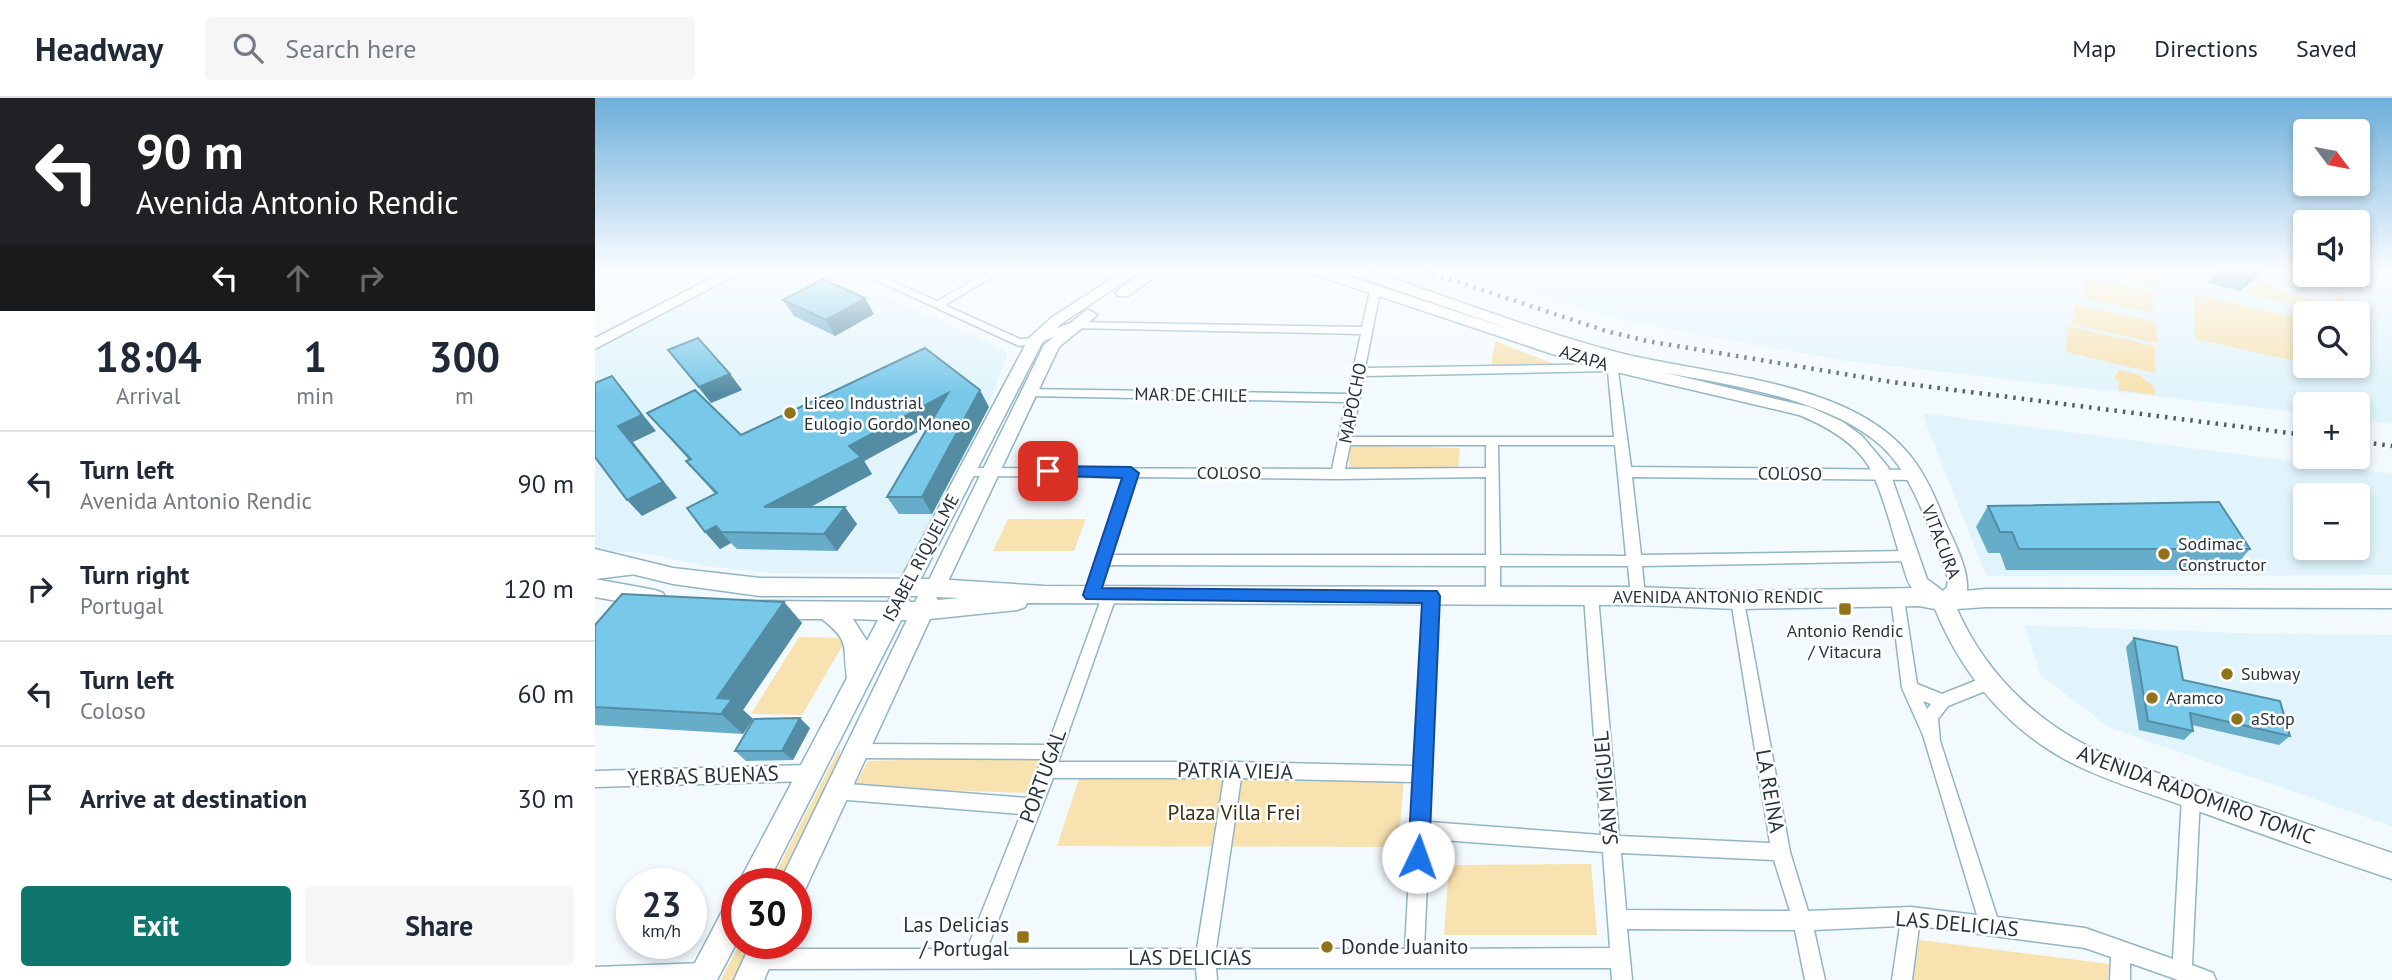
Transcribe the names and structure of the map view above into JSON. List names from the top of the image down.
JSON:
{
  "streets": {
    "main road": ["ISABEL RIQUELME", "AVENIDA ANTONIO RENDIC", "AVENIDA RADOMIRO TOMIC"],
    "street": [
      "AZAPA",
      "MAR DE CHILE",
      "MAPOCHO",
      "COLOSO",
      "VITACURA",
      "PATRIA VIEJA",
      "YERBAS BUENAS",
      "PORTUGAL",
      "SAN MIGUEL",
      "LA REINA",
      "LAS DELICIAS"
    ]
  },
  "crossings": [
    ["AZAPA", "VITACURA"],
    ["MAR DE CHILE", "MAPOCHO"],
    ["MAR DE CHILE", "ISABEL RIQUELME"],
    ["MAPOCHO", "COLOSO"],
    ["COLOSO", "VITACURA"],
    ["COLOSO", "ISABEL RIQUELME"],
    ["COLOSO", "PORTUGAL"],
    ["VITACURA", "AVENIDA ANTONIO RENDIC"],
    ["VITACURA", "AVENIDA RADOMIRO TOMIC"],
    ["ISABEL RIQUELME", "AVENIDA ANTONIO RENDIC"],
    ["ISABEL RIQUELME", "YERBAS BUENAS"],
    ["AVENIDA ANTONIO RENDIC", "PORTUGAL"],
    ["AVENIDA ANTONIO RENDIC", "SAN MIGUEL"],
    ["AVENIDA ANTONIO RENDIC", "LA REINA"],
    ["AVENIDA ANTONIO RENDIC", "AVENIDA RADOMIRO TOMIC"],
    ["PATRIA VIEJA", "PORTUGAL"],
    ["PORTUGAL", "LAS DELICIAS"],
    ["SAN MIGUEL", "LAS DELICIAS"],
    ["LA REINA", "LAS DELICIAS"]
  ],
  "parks": ["Plaza Villa Frei"],
  "places": {
    "other": [
      "Liceo Industrial Eulogio Gordo Moneo",
      "Sodimac Constructor",
      "Subway",
      "Aramco",
      "aStop",
      "Donde Juanito"
    ],
    "transit": ["Antonio Rendic / Vitacura", "Las Delicias / Portugal"]
  },
  "north": "bottom right",
  "page": {
    "header": "Headway",
    "search": "Search here",
    "nav": ["Map", "Directions", "Saved"],
    "turn": ["90 m", "Avenida Antonio Rendic"],
    "map_buttons": ["+", "−"],
    "eta": [
      "18:04",
      "Arrival",
      "1",
      "min",
      "300",
      "m"
    ],
    "list": [
      {
        "name": "Turn left",
        "note": "Avenida Antonio Rendic",
        "value": "90 m"
      },
      {
        "name": "Turn right",
        "note": "Portugal",
        "value": "120 m"
      },
      {
        "name": "Turn left",
        "note": "Coloso",
        "value": "60 m"
      },
      {
        "name": "Arrive at destination",
        "value": "30 m"
      }
    ],
    "speed": "23 km/h",
    "limit": "30",
    "buttons": ["Exit", "Share"]
  }
}
